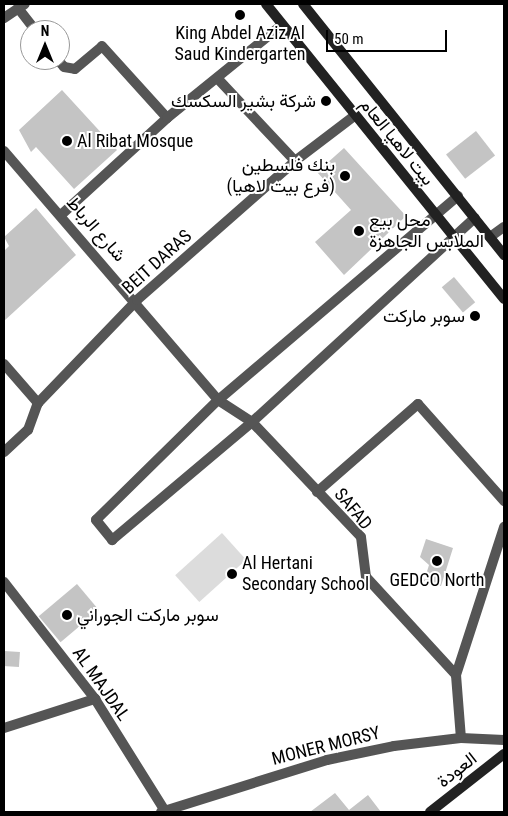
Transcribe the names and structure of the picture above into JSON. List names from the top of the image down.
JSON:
{
  "streets": {
    "main road": ["بيت لاهيا العام", "العودة"],
    "street": [
      "شارع الرباط",
      "BEIT DARAS",
      "SAFAD",
      "AL MAJDAL",
      "MONER MORSY"
    ]
  },
  "crossings": [
    ["بيت لاهيا العام", "BEIT DARAS"],
    ["شارع الرباط", "BEIT DARAS"],
    ["شارع الرباط", "SAFAD"],
    ["AL MAJDAL", "MONER MORSY"]
  ],
  "places": [
    "King Abdel Aziz Al Saud Kindergarten",
    "شركة بشير السكسك",
    "Al Ribat Mosque",
    "بنك فلسطين (فرع بيت لاهيا)",
    "محل بيع الملابس الجاهزة",
    "سوبر ماركت",
    "GEDCO North",
    "Al Hertani Secondary School",
    "سوبر ماركت الجوراني"
  ],
  "scale_bar": "50 m",
  "north": "top"
}
